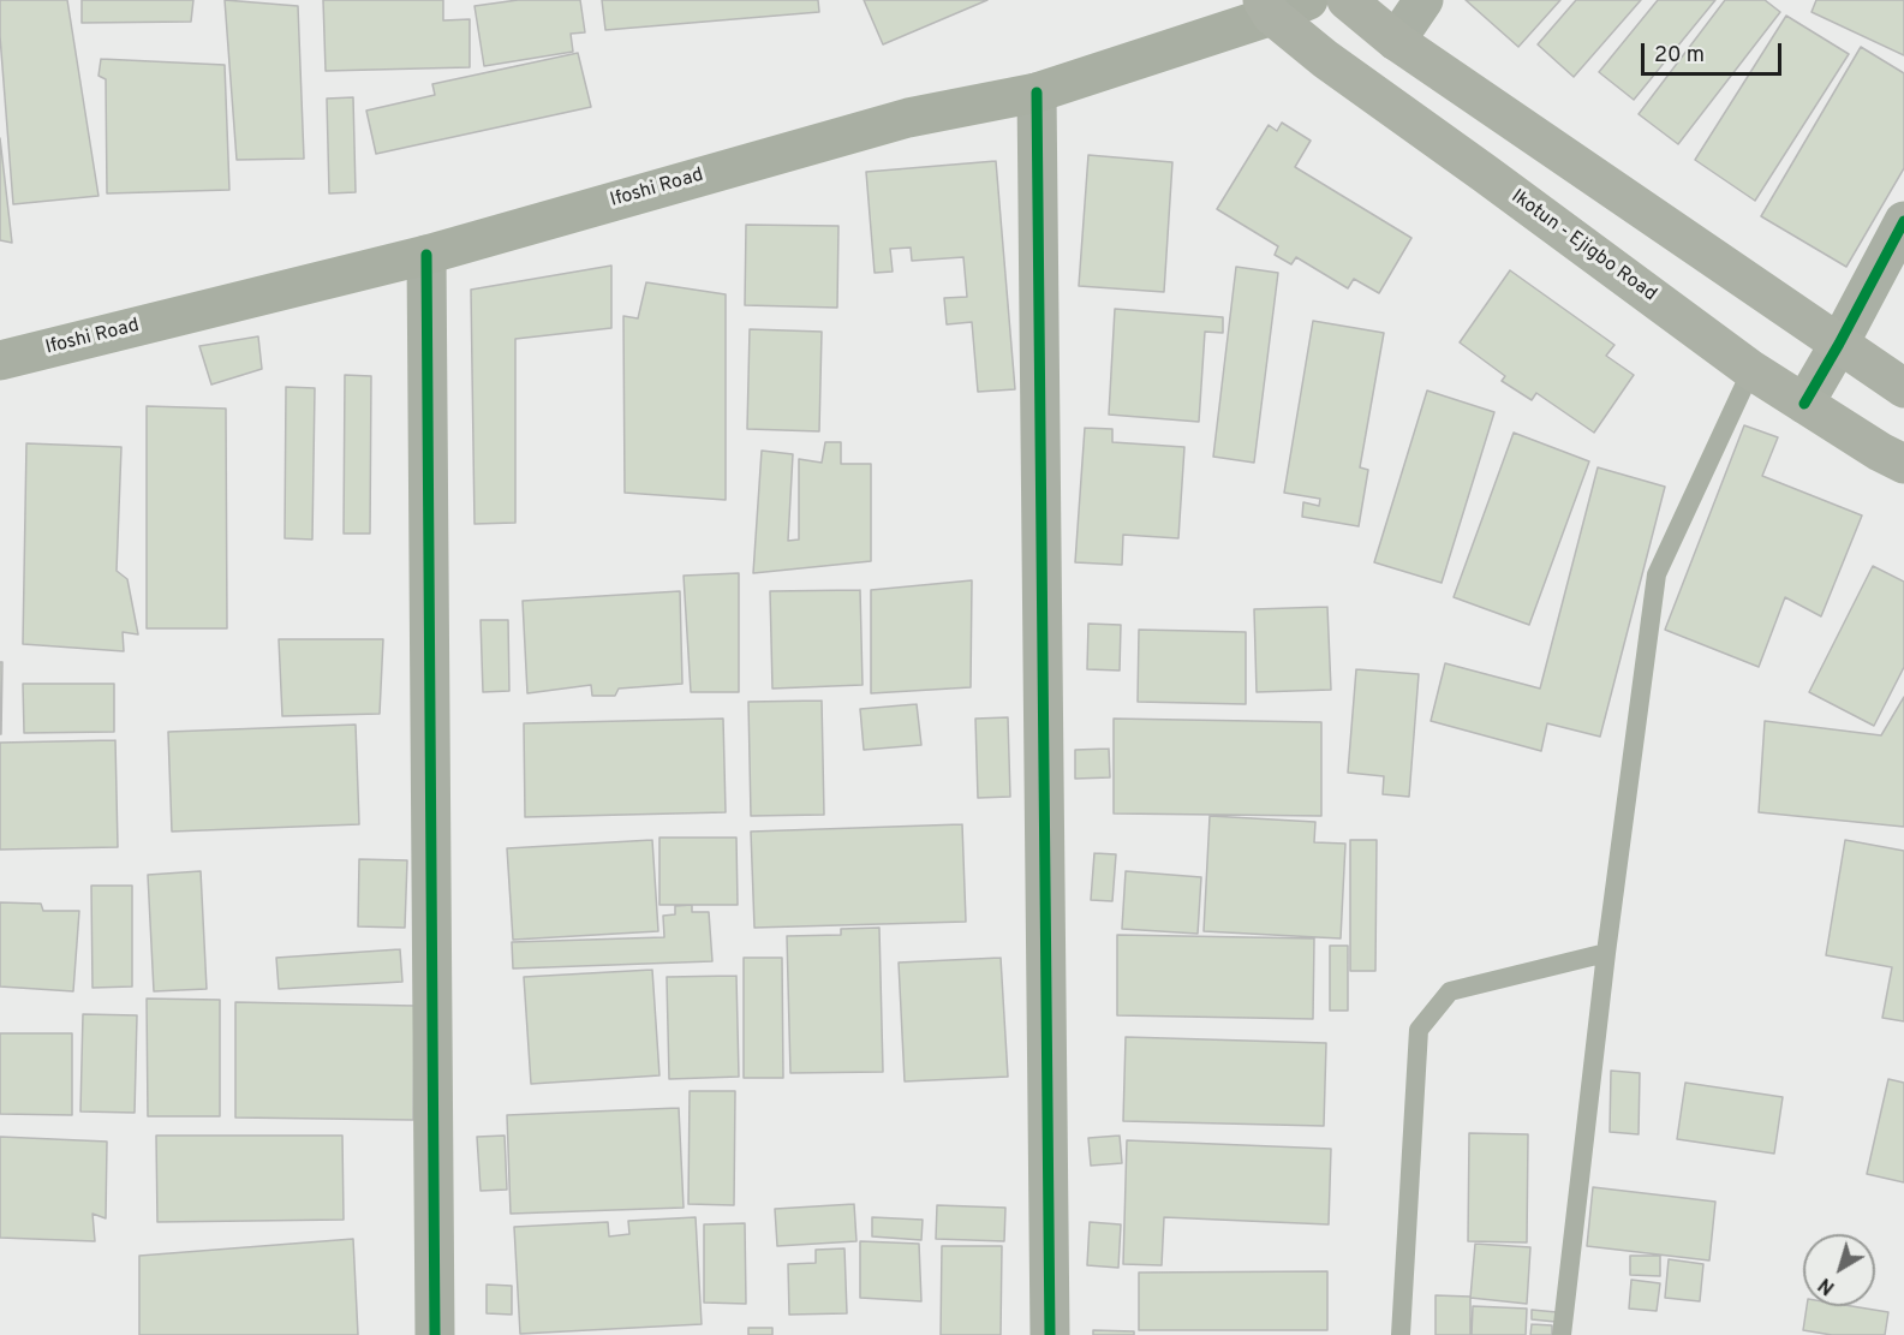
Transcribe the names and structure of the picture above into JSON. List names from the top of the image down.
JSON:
{
  "streets": {
    "main road": ["Ifoshi Road", "Ikotun - Ejigbo Road"]
  },
  "crossings": [
    ["Ifoshi Road", "Ikotun - Ejigbo Road"]
  ],
  "scale_bar": "20 m",
  "north": "bottom left"
}
